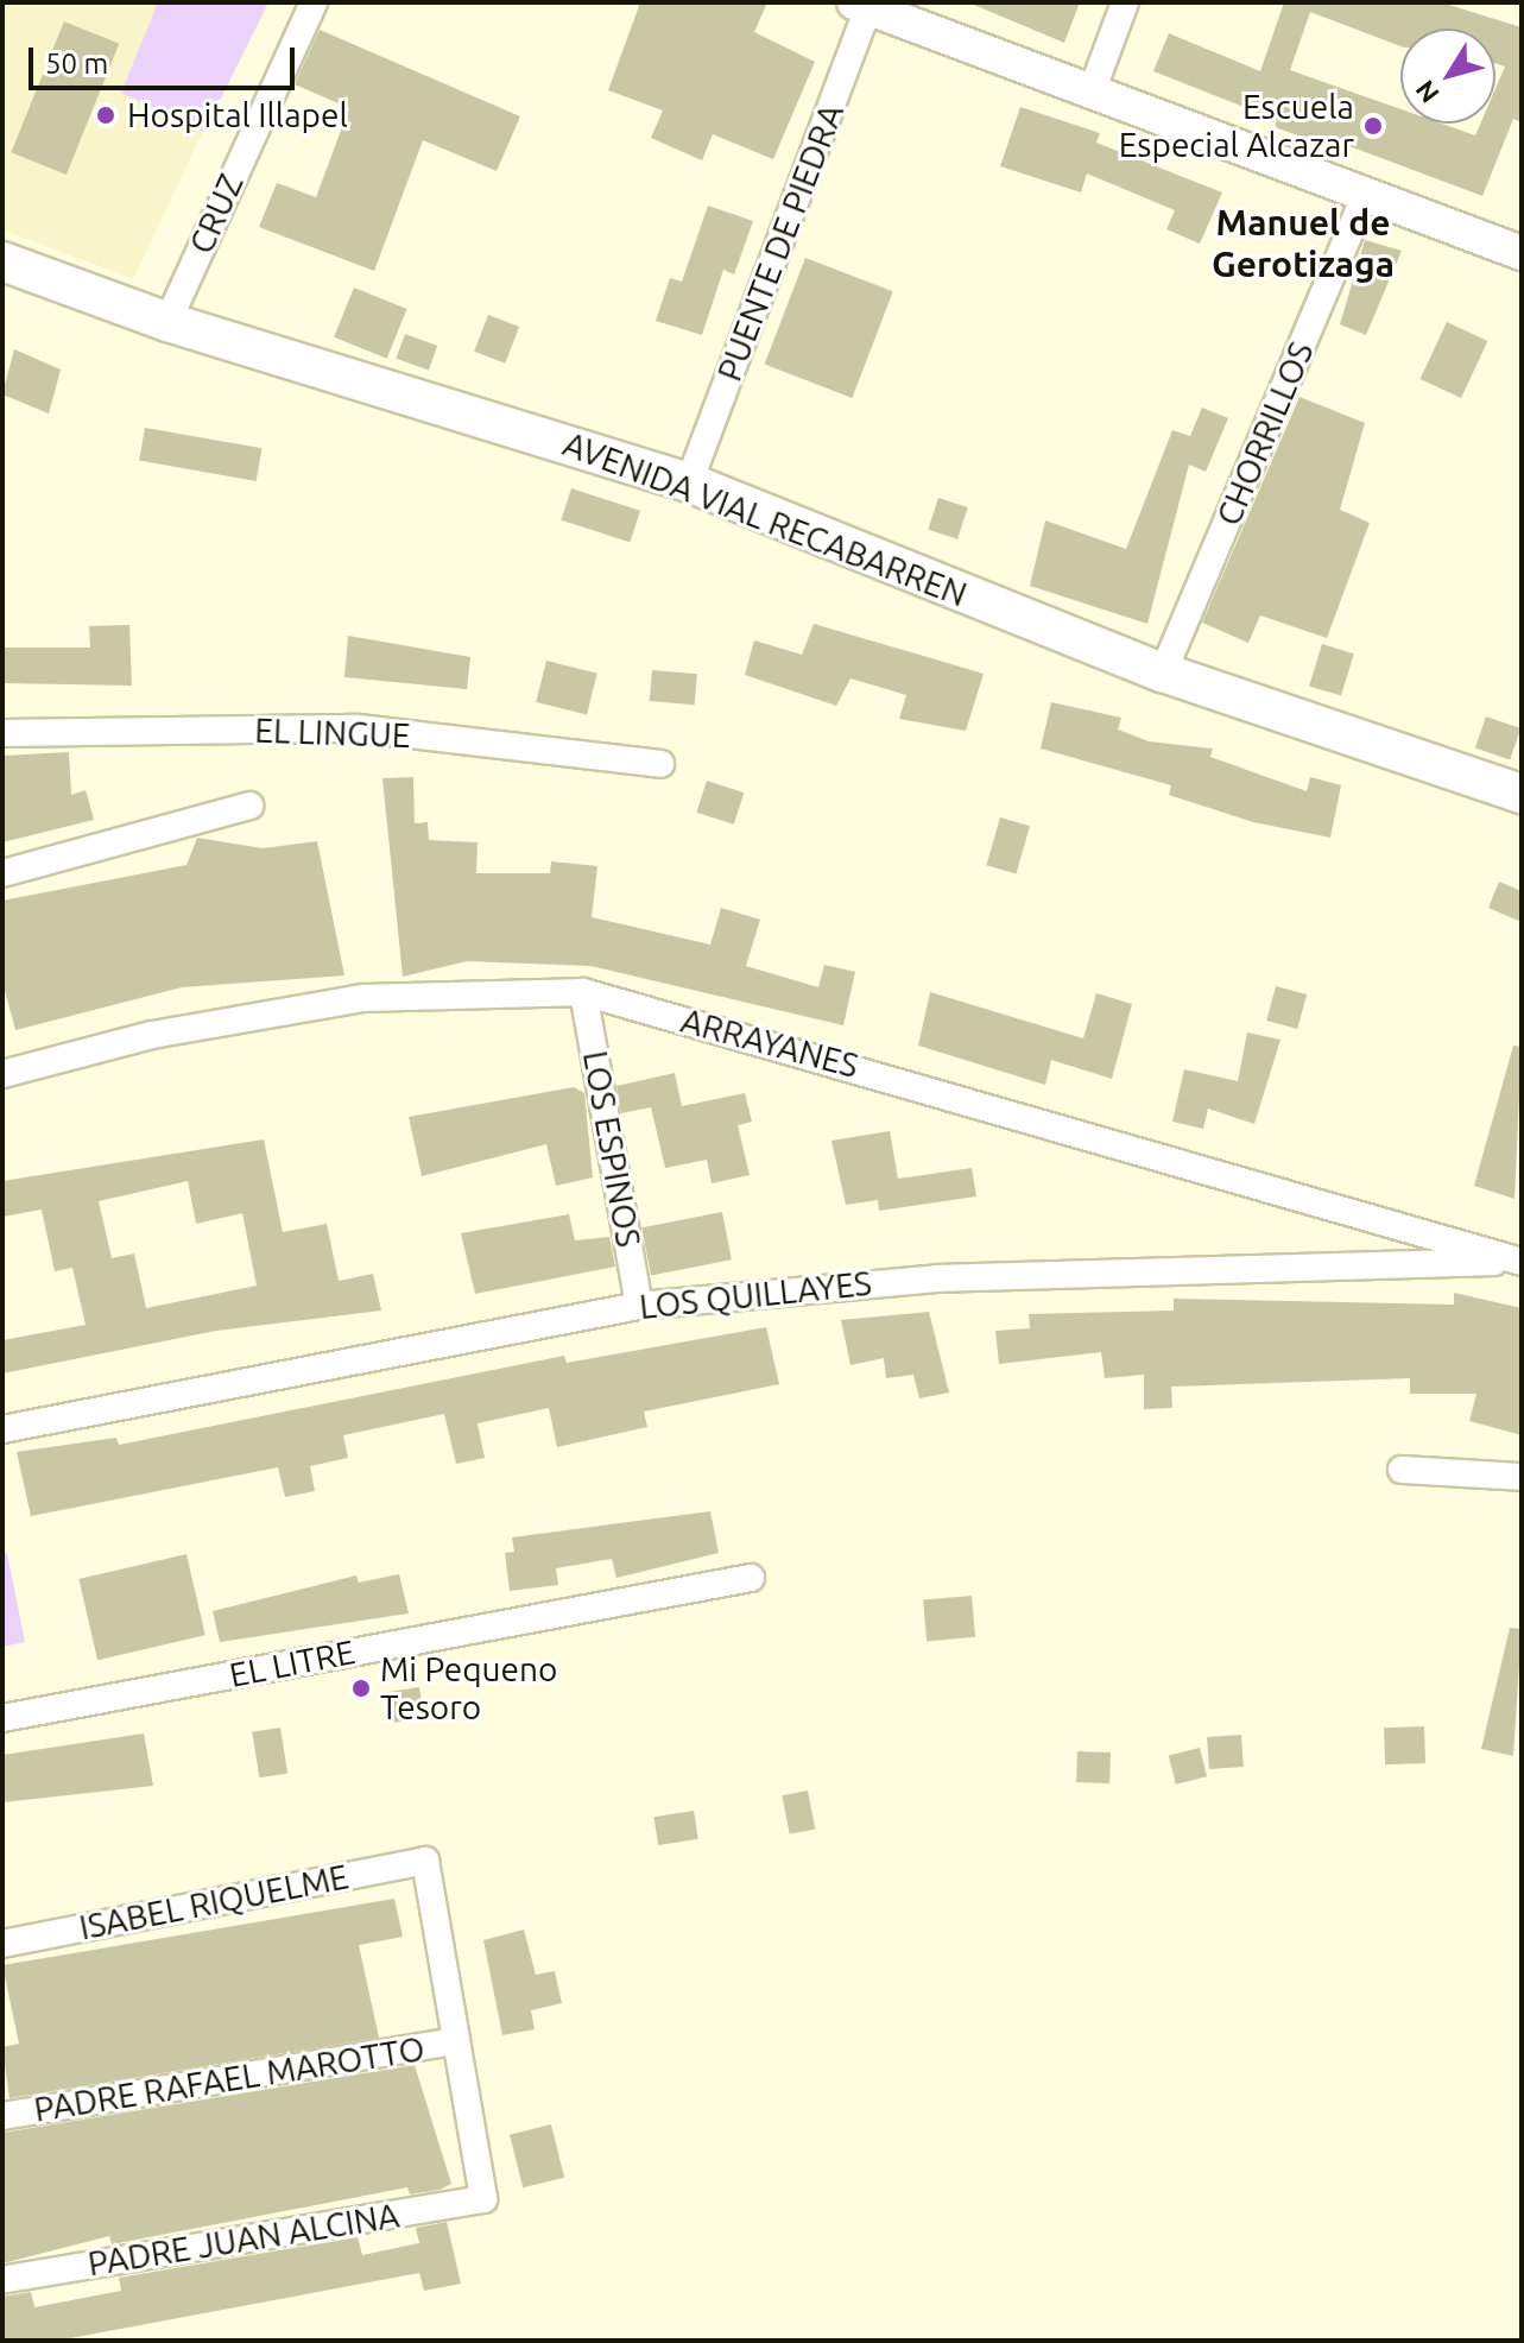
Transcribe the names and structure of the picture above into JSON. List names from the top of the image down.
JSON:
{
  "streets": {
    "main road": ["AVENIDA VIAL RECABARREN"],
    "street": [
      "CRUZ",
      "PUENTE DE PIEDRA",
      "CHORRILLOS",
      "EL LINGUE",
      "ARRAYANES",
      "LOS ESPINOS",
      "LOS QUILLAYES",
      "EL LITRE",
      "ISABEL RIQUELME",
      "PADRE RAFAEL MAROTTO",
      "PADRE JUAN ALCINA"
    ]
  },
  "crossings": [
    ["CRUZ", "AVENIDA VIAL RECABARREN"],
    ["PUENTE DE PIEDRA", "AVENIDA VIAL RECABARREN"],
    ["CHORRILLOS", "AVENIDA VIAL RECABARREN"],
    ["ARRAYANES", "LOS ESPINOS"],
    ["ARRAYANES", "LOS QUILLAYES"],
    ["LOS ESPINOS", "LOS QUILLAYES"],
    ["ISABEL RIQUELME", "PADRE RAFAEL MAROTTO"],
    ["ISABEL RIQUELME", "PADRE JUAN ALCINA"],
    ["PADRE RAFAEL MAROTTO", "PADRE JUAN ALCINA"]
  ],
  "districts": ["Manuel de Gerotizaga"],
  "places": ["Hospital Illapel", "Escuela Especial Alcazar", "Mi Pequeno Tesoro"],
  "scale_bar": "50 m",
  "north": "bottom left"
}
